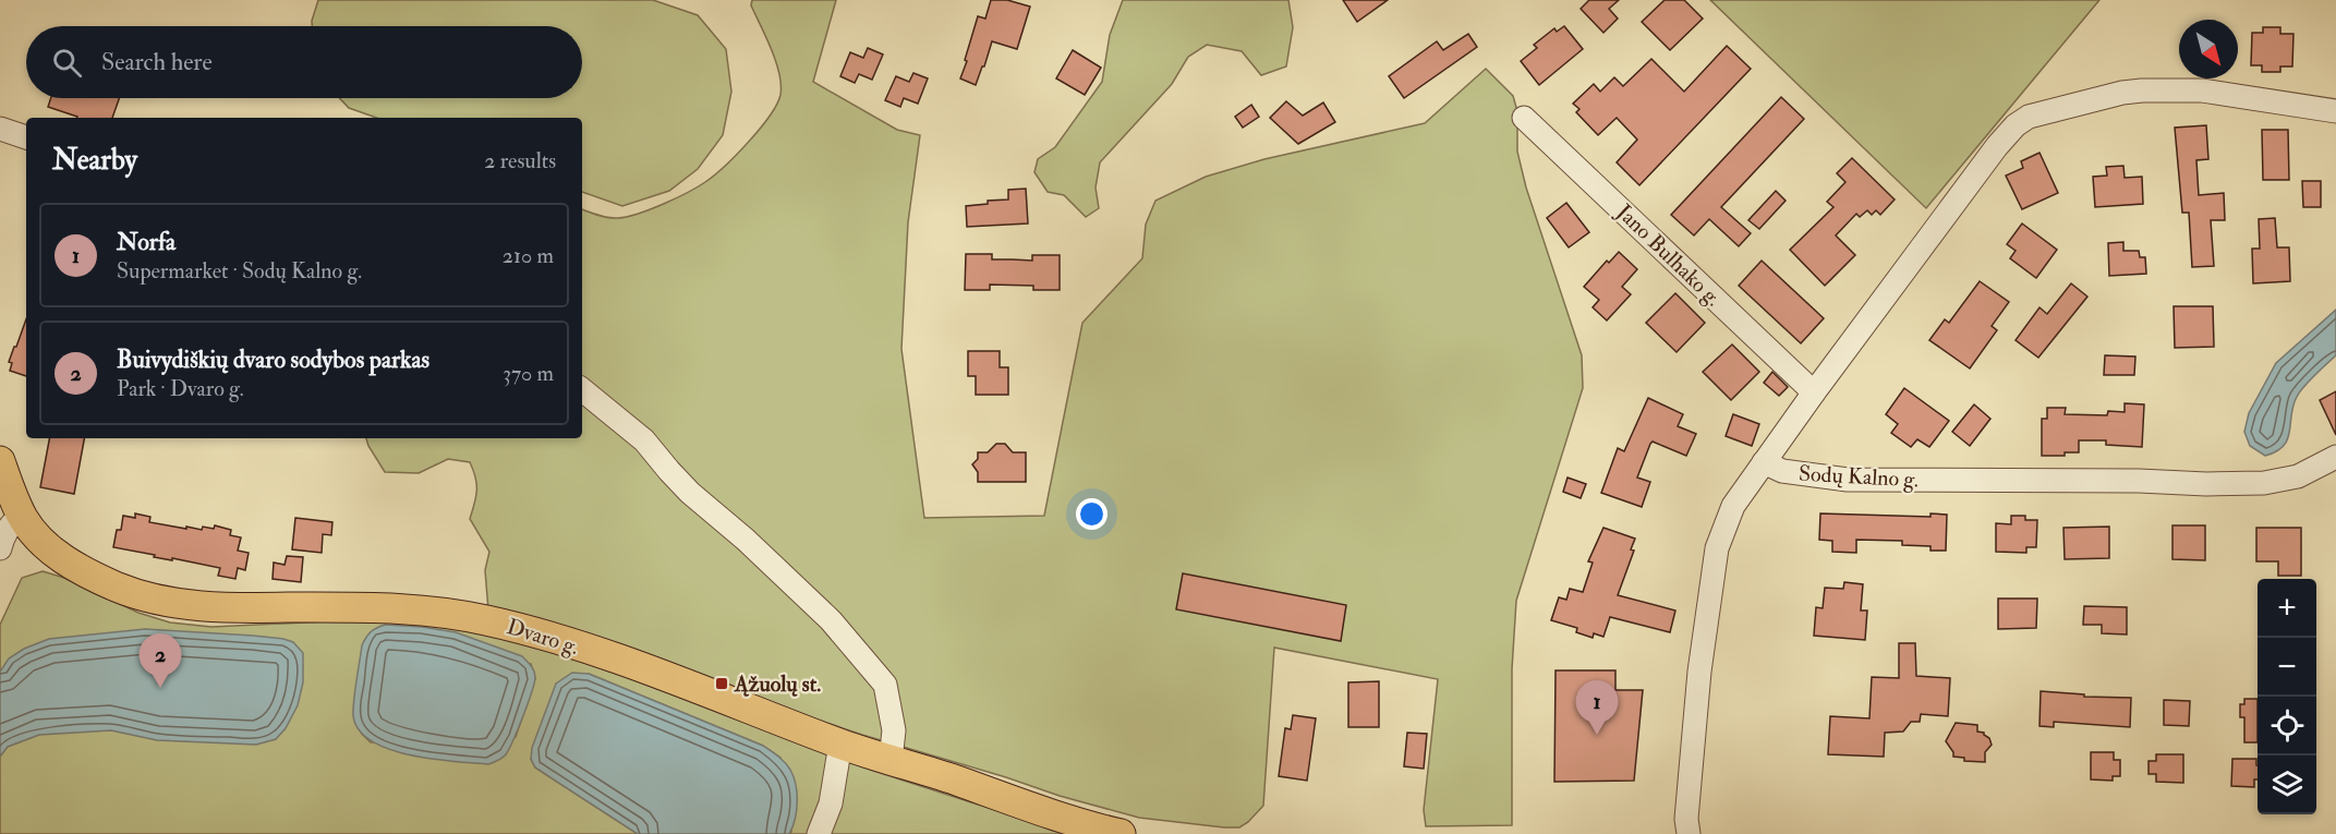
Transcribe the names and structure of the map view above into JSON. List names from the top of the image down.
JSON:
{
  "streets": {
    "main road": ["Dvaro g."],
    "street": ["Jano Bulhako g.", "Sodų Kalno g."]
  },
  "places": {
    "transit": ["Ąžuolų st."]
  },
  "north": "bottom right",
  "page": {
    "search": "Search here",
    "heading": ["Nearby", "2 results"],
    "list": [
      {
        "mark": "1",
        "name": "Norfa",
        "note": "Supermarket · Sodų Kalno g.",
        "value": "210 m"
      },
      {
        "mark": "2",
        "name": "Buivydiškių dvaro sodybos parkas",
        "note": "Park · Dvaro g.",
        "value": "370 m"
      }
    ],
    "map_buttons": ["+", "−"],
    "pins": ["2", "1"]
  }
}
